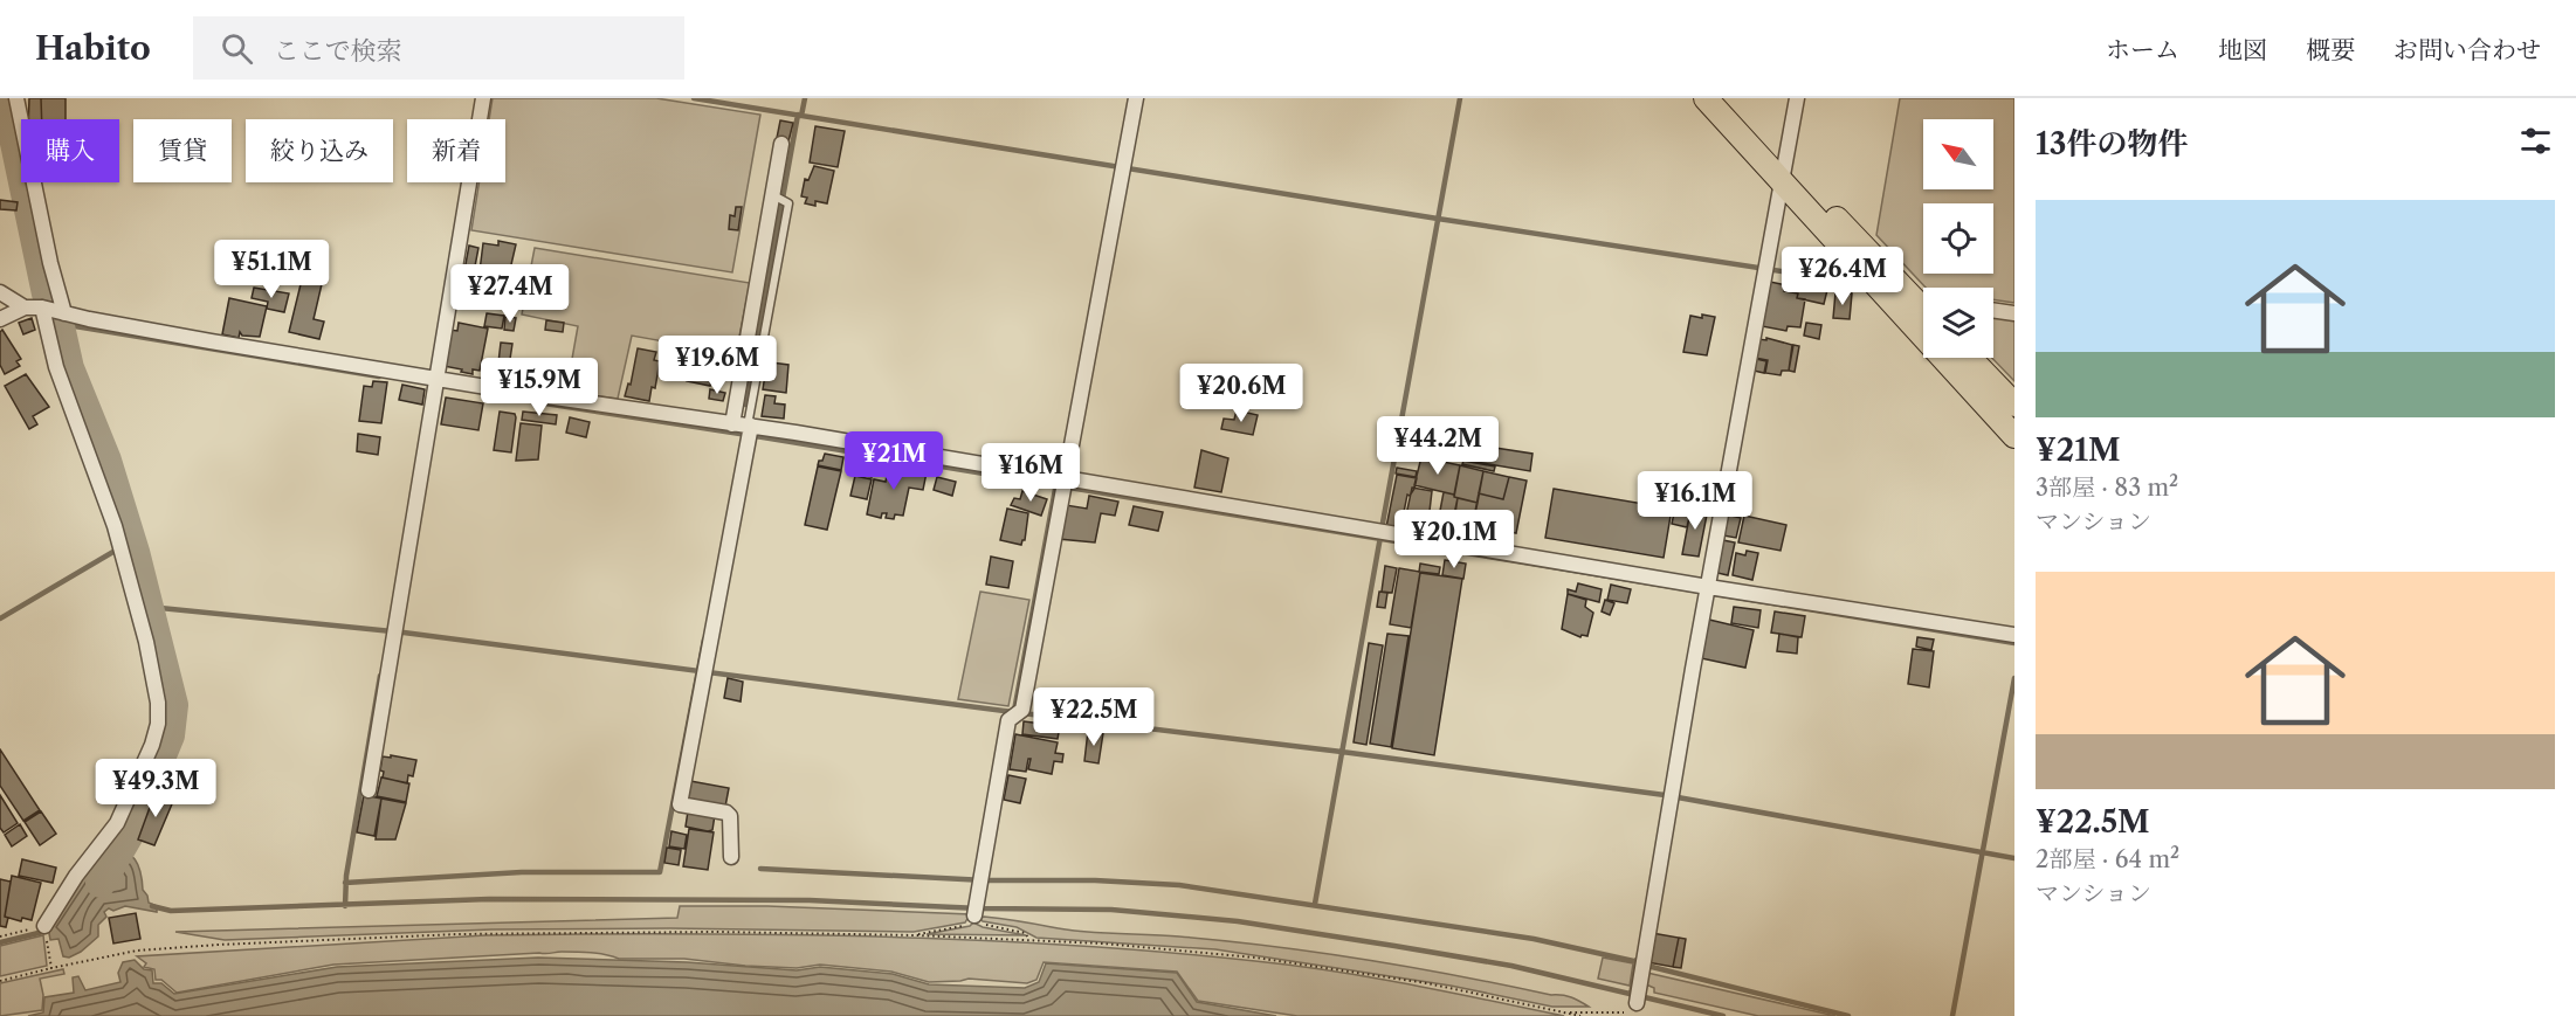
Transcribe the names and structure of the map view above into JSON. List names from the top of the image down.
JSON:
{
  "north": "top left",
  "page": {
    "header": "Habito",
    "search": "ここで検索",
    "nav": [
      "ホーム",
      "地図",
      "概要",
      "お問い合わせ"
    ],
    "heading": "13件の物件",
    "chip": [
      "購入",
      "賃貸",
      "絞り込み",
      "新着"
    ],
    "list": [
      {
        "name": "¥21M",
        "note": "3部屋 · 83 m² · マンション"
      },
      {
        "name": "¥22.5M",
        "note": "2部屋 · 64 m² · マンション"
      }
    ],
    "price": [
      "¥51.1M",
      "¥26.4M",
      "¥27.4M",
      "¥19.6M",
      "¥15.9M",
      "¥20.6M",
      "¥44.2M",
      "¥21M",
      "¥16M",
      "¥16.1M",
      "¥20.1M",
      "¥22.5M",
      "¥49.3M"
    ]
  }
}
